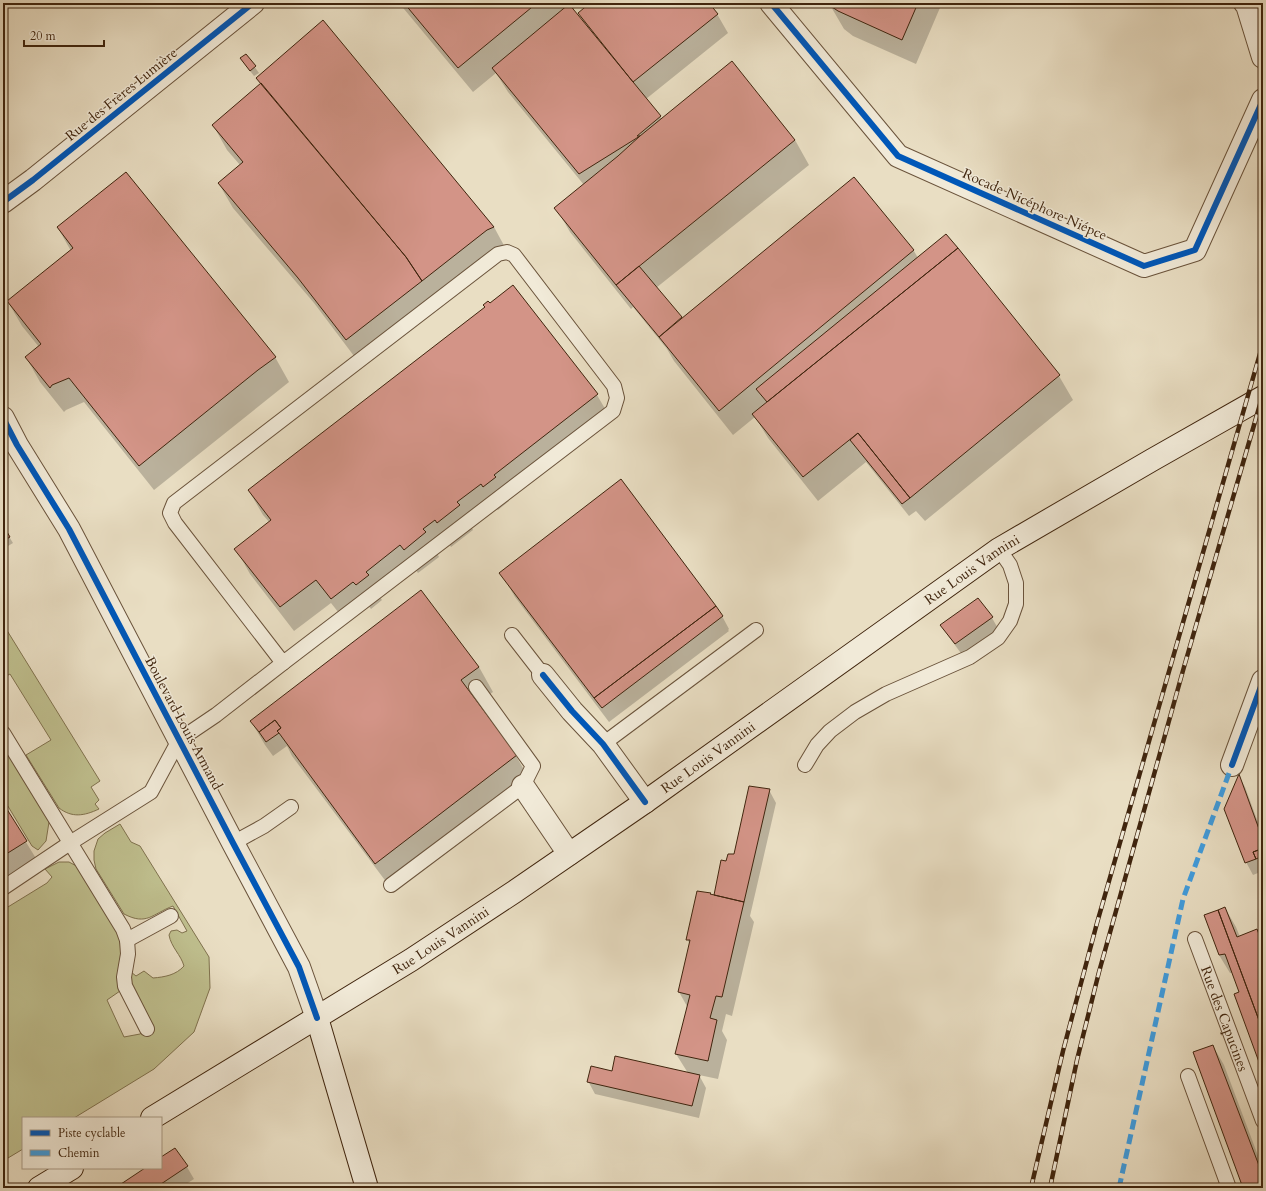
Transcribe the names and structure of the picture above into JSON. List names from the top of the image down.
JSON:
{
  "streets": {
    "street": [
      "Rue des Frères Lumière",
      "Rocade Nicéphore Niépce",
      "Rue Louis Vannini",
      "Boulevard Louis Armand"
    ],
    "lane": ["Rue des Capucines"]
  },
  "crossings": [
    ["Rue Louis Vannini", "Boulevard Louis Armand"]
  ],
  "legend": ["Piste cyclable", "Chemin"],
  "scale_bar": "20 m"
}
